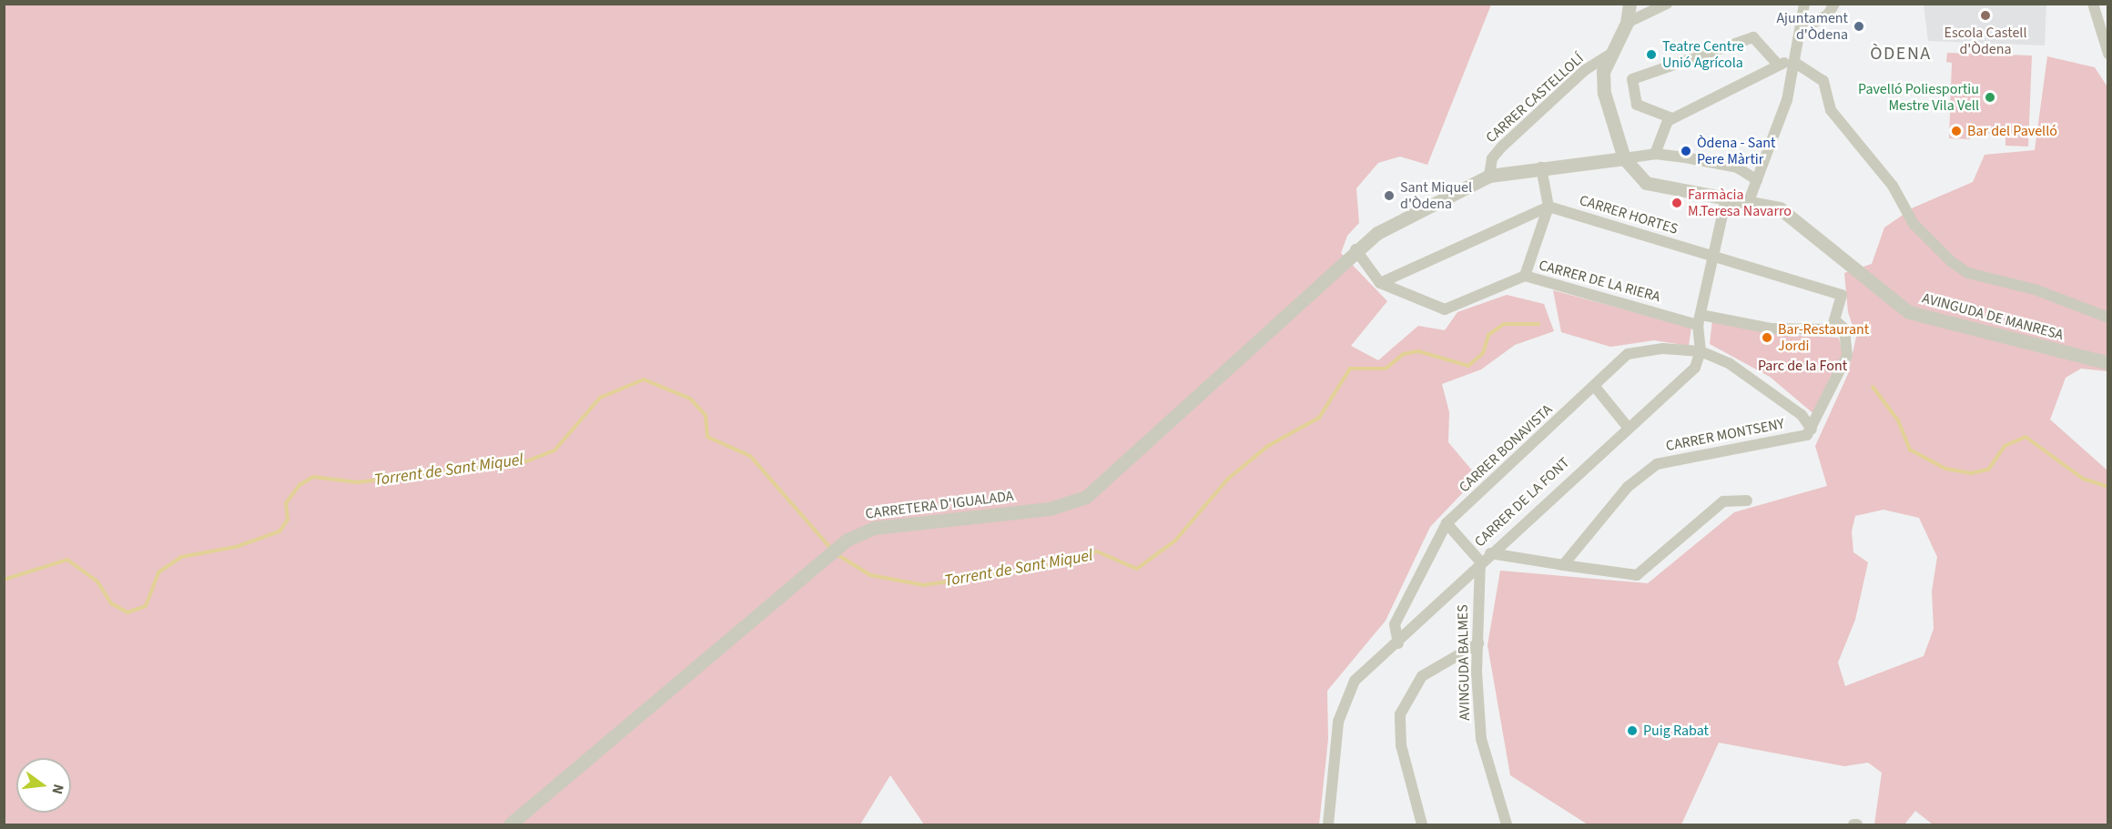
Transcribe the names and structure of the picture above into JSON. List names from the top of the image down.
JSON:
{
  "streets": {
    "street": [
      "CARRER CASTELLOLÍ",
      "CARRER HORTES",
      "CARRER DE LA RIERA",
      "AVINGUDA DE MANRESA",
      "CARRER MONTSENY",
      "CARRER BONAVISTA",
      "CARRER DE LA FONT",
      "CARRETERA D'IGUALADA",
      "AVINGUDA BALMES"
    ]
  },
  "crossings": [
    ["CARRER CASTELLOLÍ", "CARRETERA D'IGUALADA"],
    ["CARRER HORTES", "CARRER DE LA RIERA"],
    ["AVINGUDA DE MANRESA", "CARRETERA D'IGUALADA"],
    ["CARRER BONAVISTA", "CARRER DE LA FONT"],
    ["CARRER DE LA FONT", "AVINGUDA BALMES"]
  ],
  "districts": ["ÒDENA"],
  "water": ["Torrent de Sant Miquel"],
  "parks": ["Parc de la Font"],
  "places": [
    "Escola Castell d'Òdena",
    "Ajuntament d'Òdena",
    "Teatre Centre Unió Agrícola",
    "Pavelló Poliesportiu Mestre Vila Vell",
    "Bar del Pavelló",
    "Òdena - Sant Pere Màrtir",
    "Sant Miquel d'Òdena",
    "Farmàcia M.Teresa Navarro",
    "Bar-Restaurant Jordi",
    "Puig Rabat"
  ],
  "north": "right"
}
